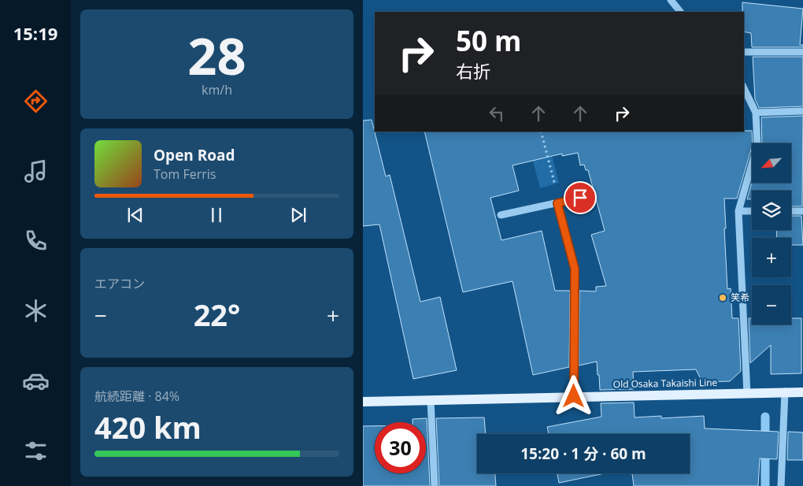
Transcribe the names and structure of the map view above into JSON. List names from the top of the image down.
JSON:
{
  "streets": {
    "main road": ["Old Osaka Takaishi Line"]
  },
  "places": ["笑希"],
  "north": "bottom left",
  "page": {
    "tabs": "15:19",
    "tile": [
      ["28", "km/h"],
      "エアコン",
      ["航続距離 · 84%", "420 km"]
    ],
    "turn": ["50 m", "右折"],
    "song": ["Open Road", "Tom Ferris"],
    "map_buttons": ["+", "−"],
    "heat": ["−", "22°", "+"],
    "limit": "30",
    "trip": "15:20 · 1 分 · 60 m"
  }
}
